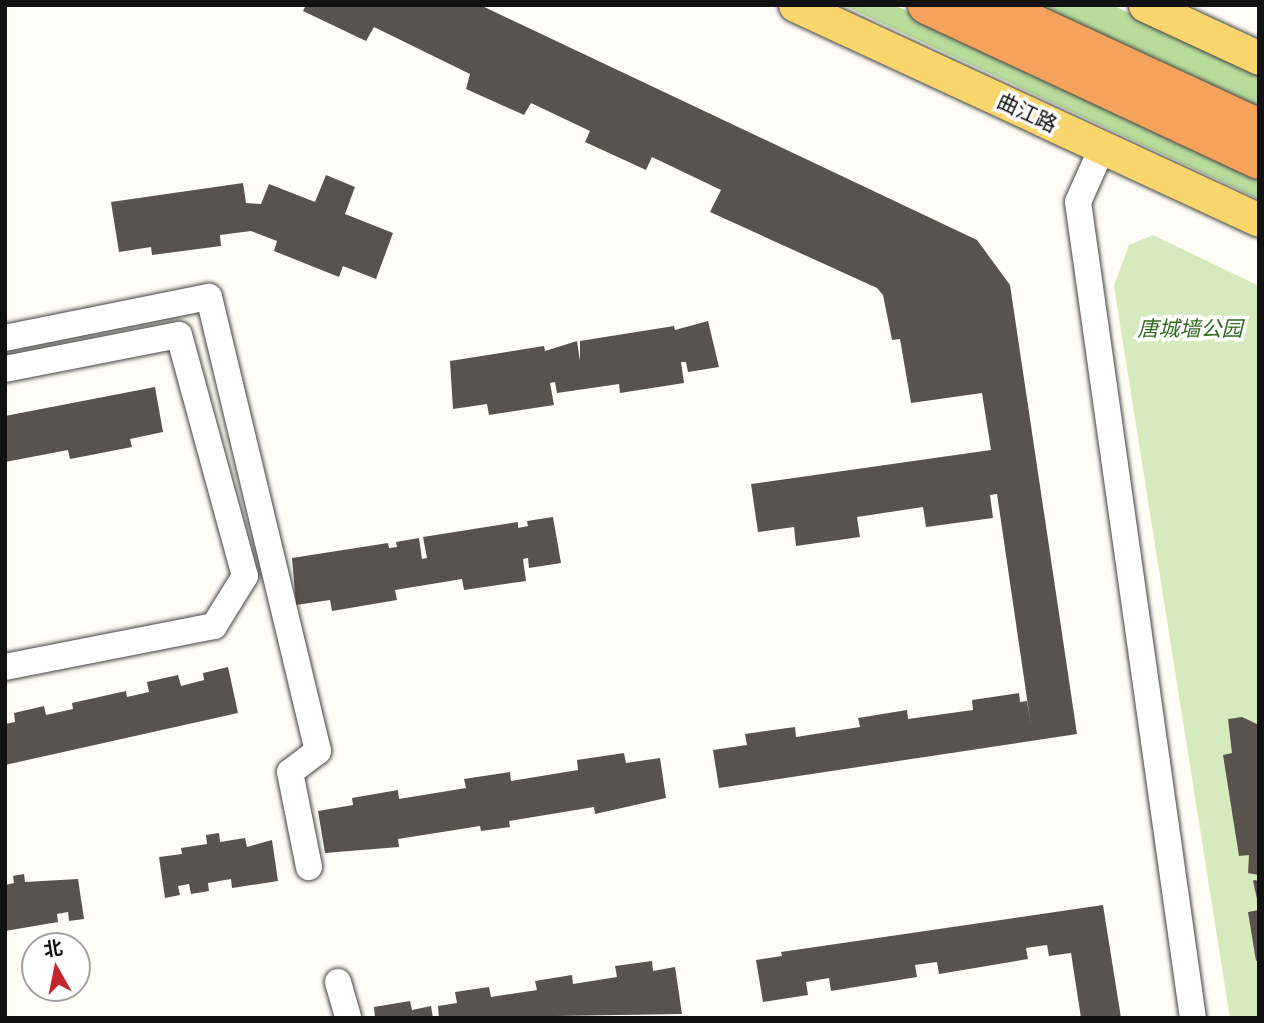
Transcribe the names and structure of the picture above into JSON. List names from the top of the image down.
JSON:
{
  "streets": {
    "main road": ["曲江路"]
  },
  "parks": ["唐城墙公园"],
  "north": "top"
}
